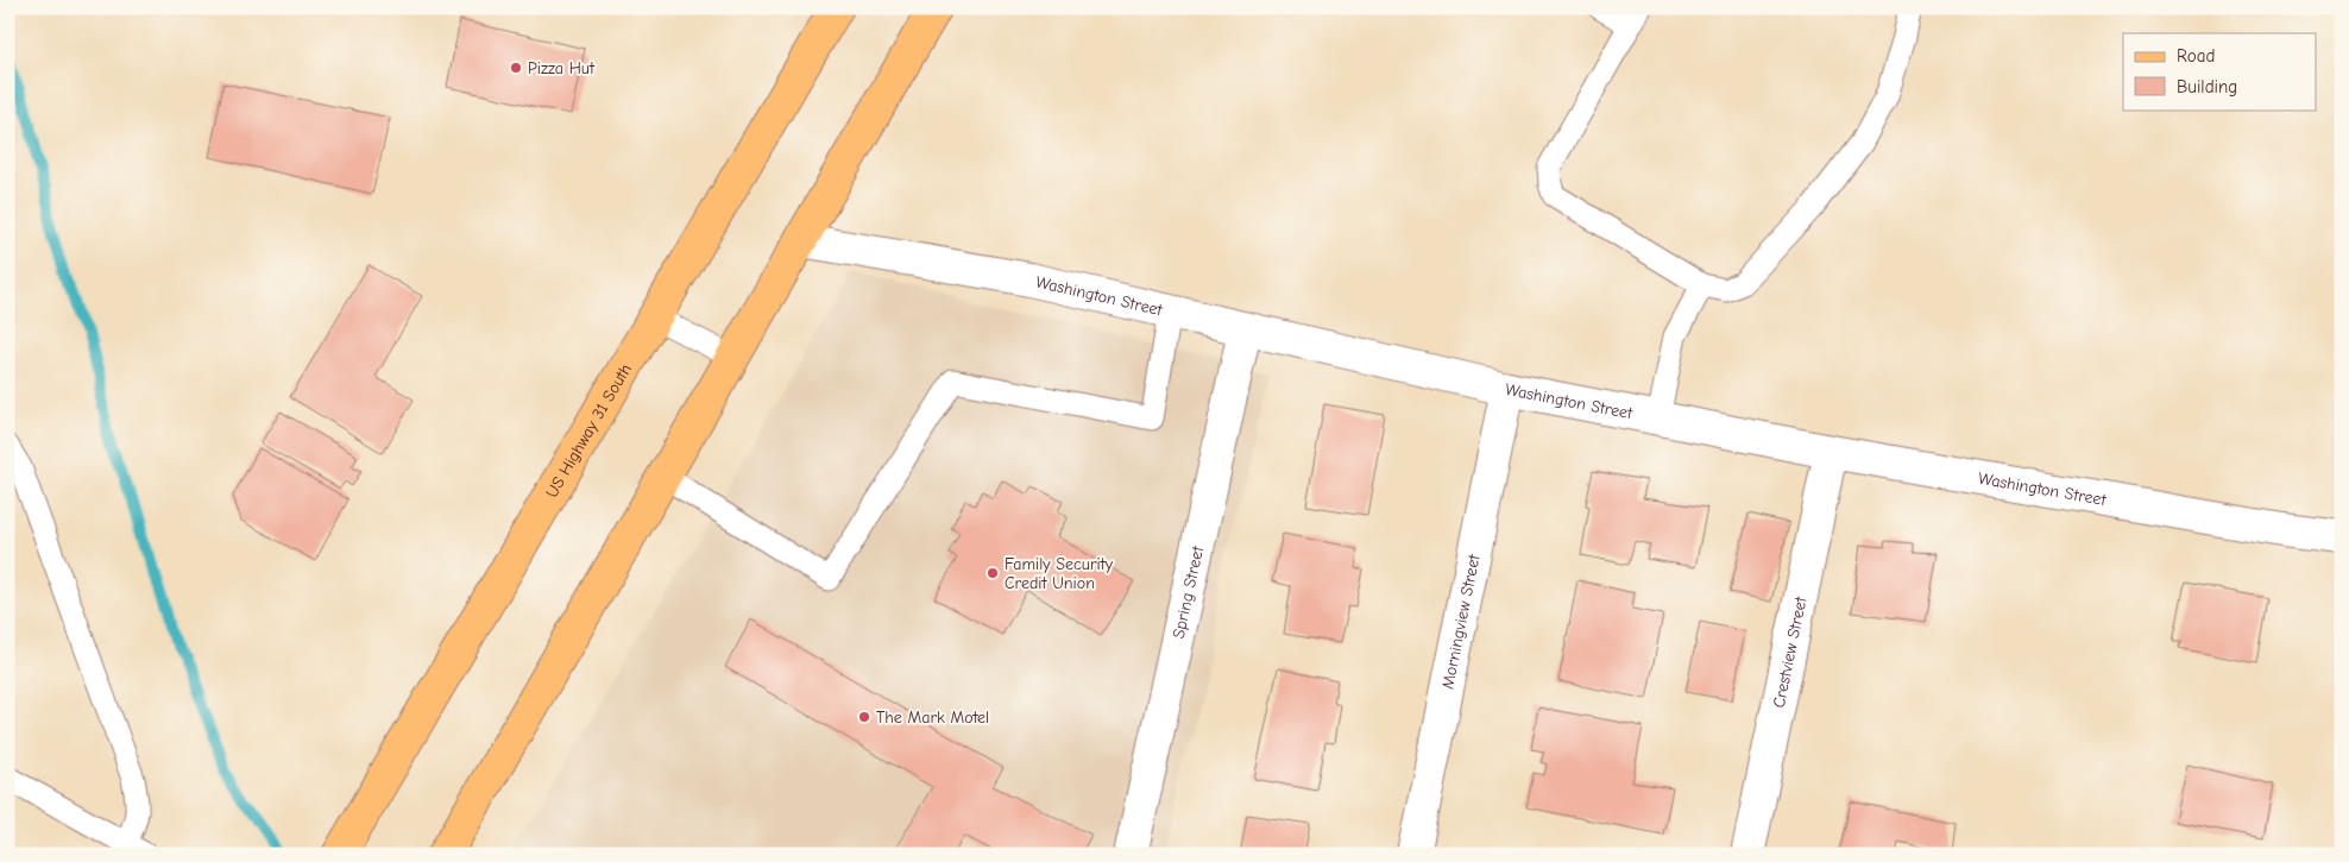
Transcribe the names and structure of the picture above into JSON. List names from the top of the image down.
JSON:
{
  "streets": {
    "main road": ["US Highway 31 South"],
    "street": [
      "Washington Street",
      "Spring Street",
      "Morningview Street",
      "Crestview Street"
    ]
  },
  "crossings": [
    ["Washington Street", "Spring Street"],
    ["Washington Street", "Morningview Street"],
    ["Washington Street", "Crestview Street"]
  ],
  "places": ["Pizza Hut", "Family Security Credit Union", "The Mark Motel"],
  "legend": ["Road", "Building"]
}
